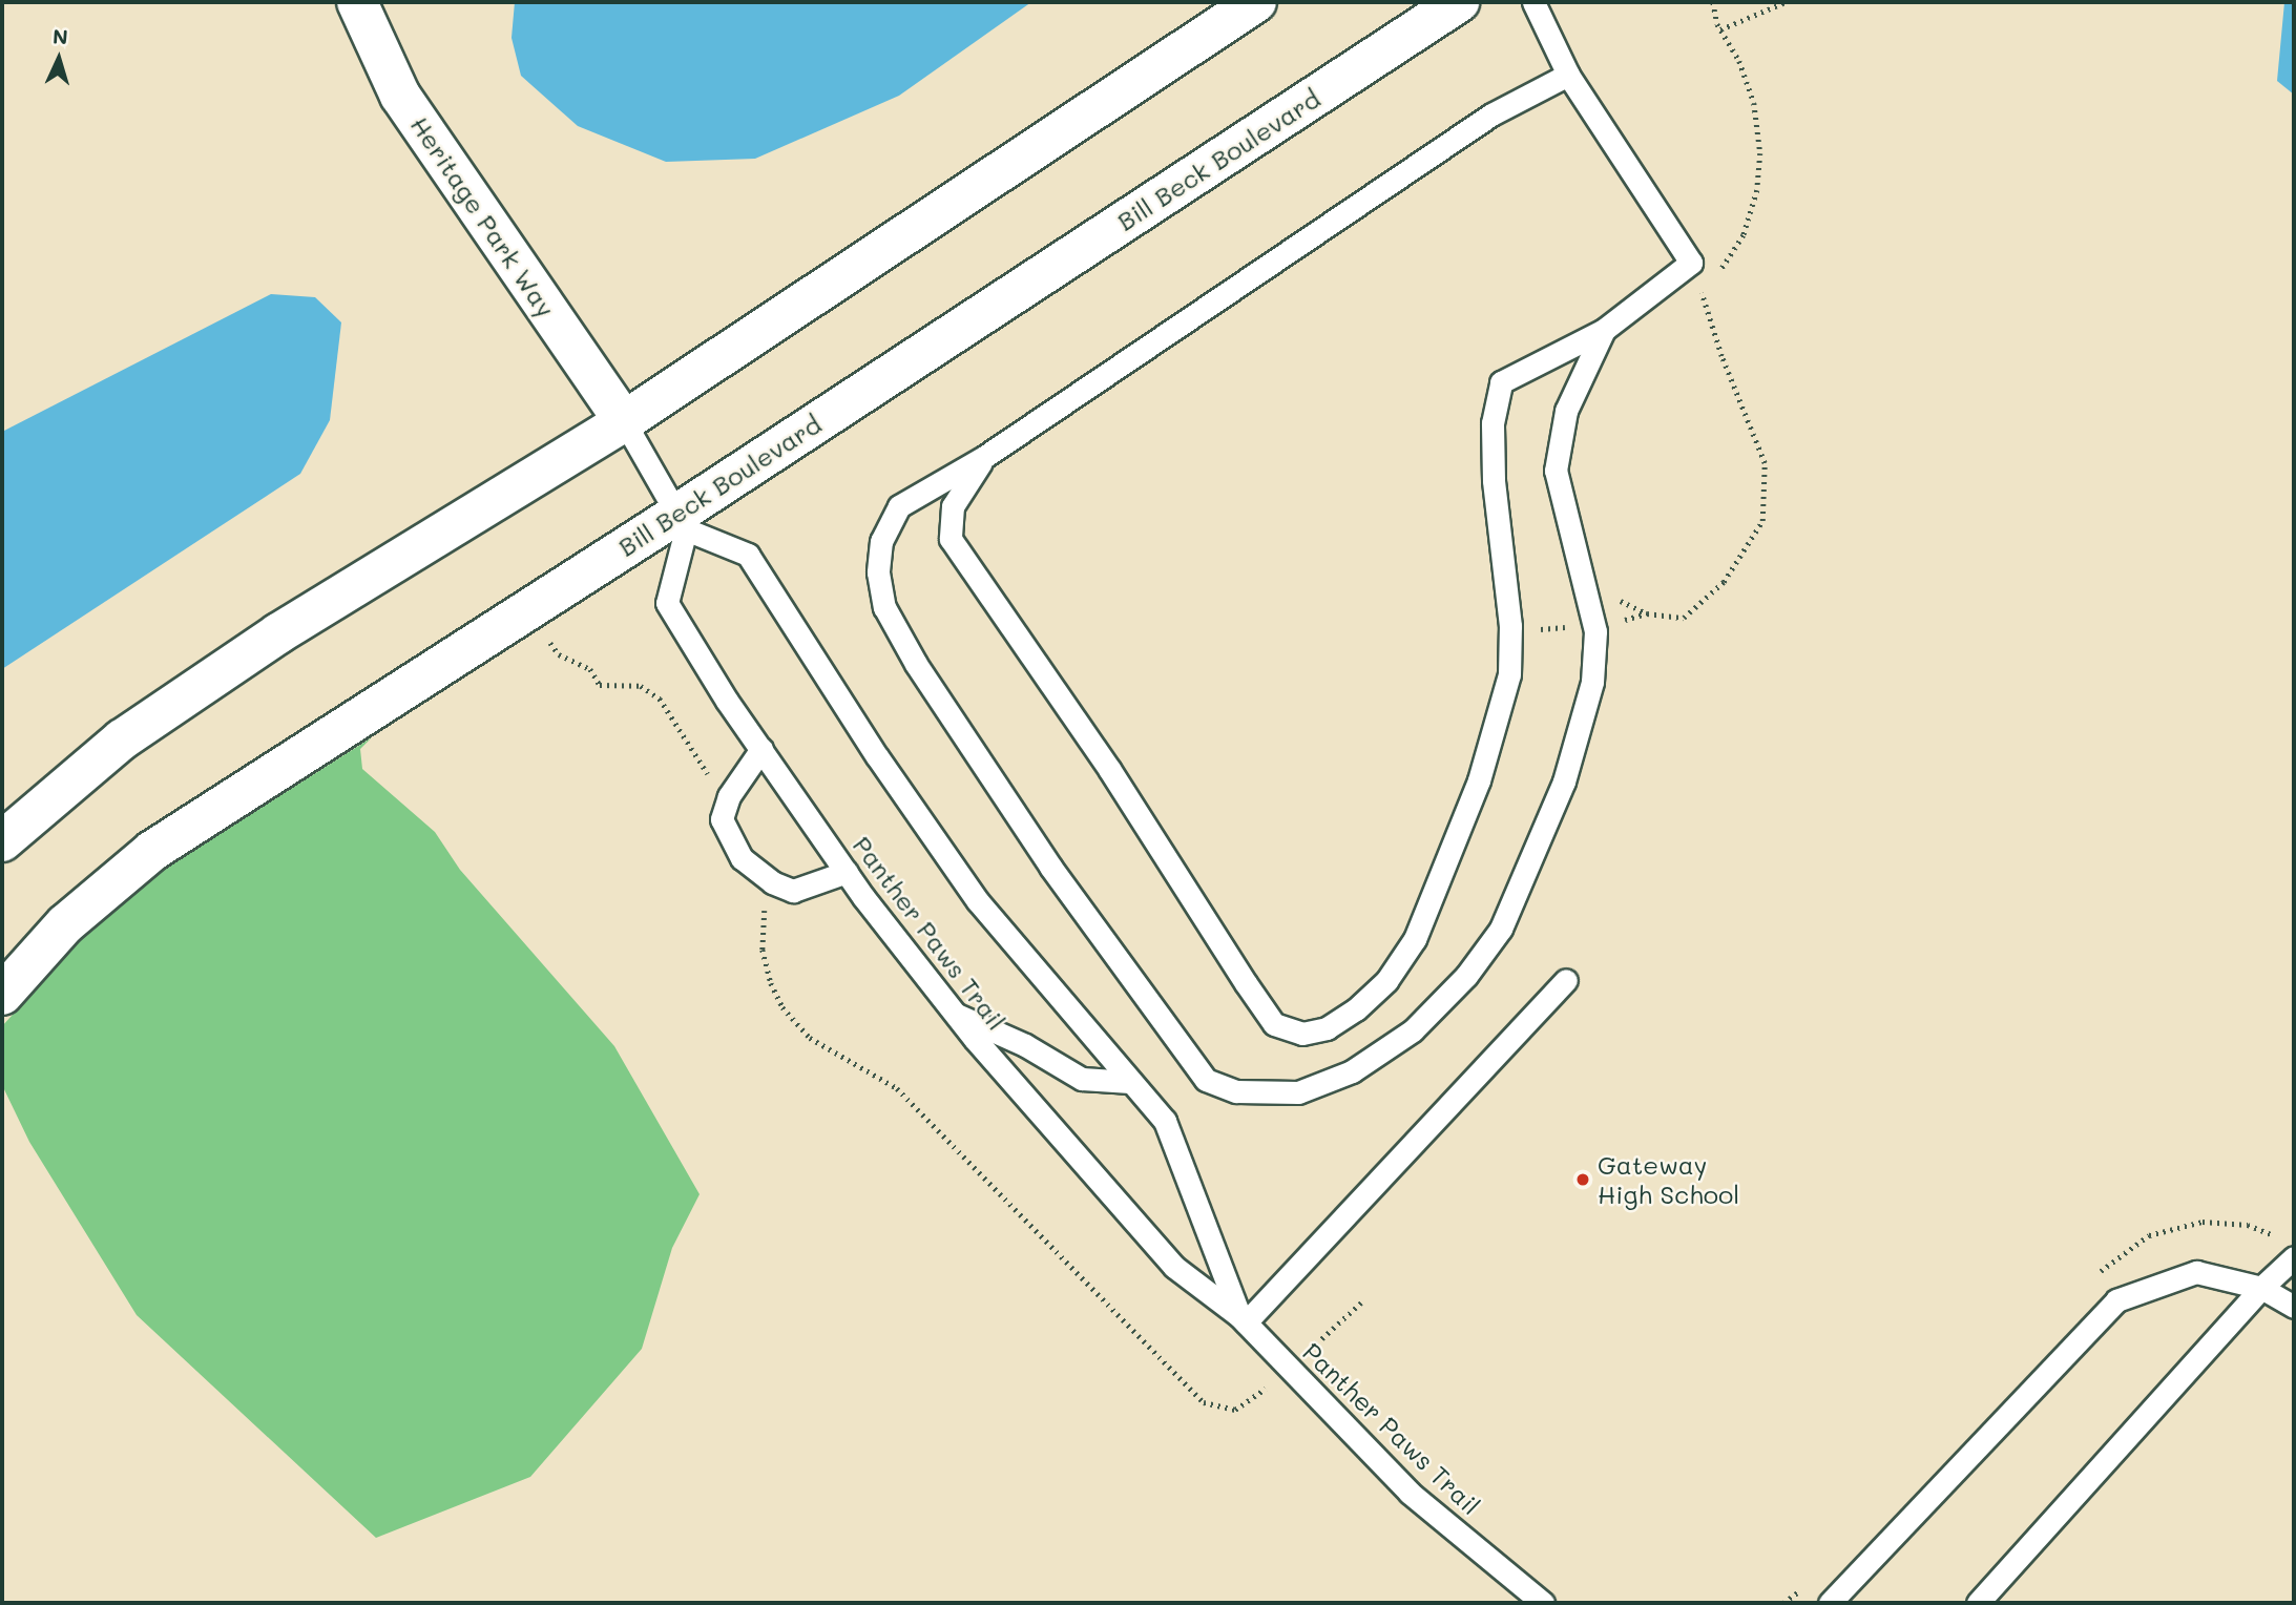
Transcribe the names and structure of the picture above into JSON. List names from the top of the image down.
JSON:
{
  "streets": {
    "street": ["Bill Beck Boulevard", "Heritage Park Way"],
    "lane": ["Panther Paws Trail"]
  },
  "crossings": [
    ["Bill Beck Boulevard", "Panther Paws Trail"]
  ],
  "places": ["Gateway High School"],
  "north": "top"
}
